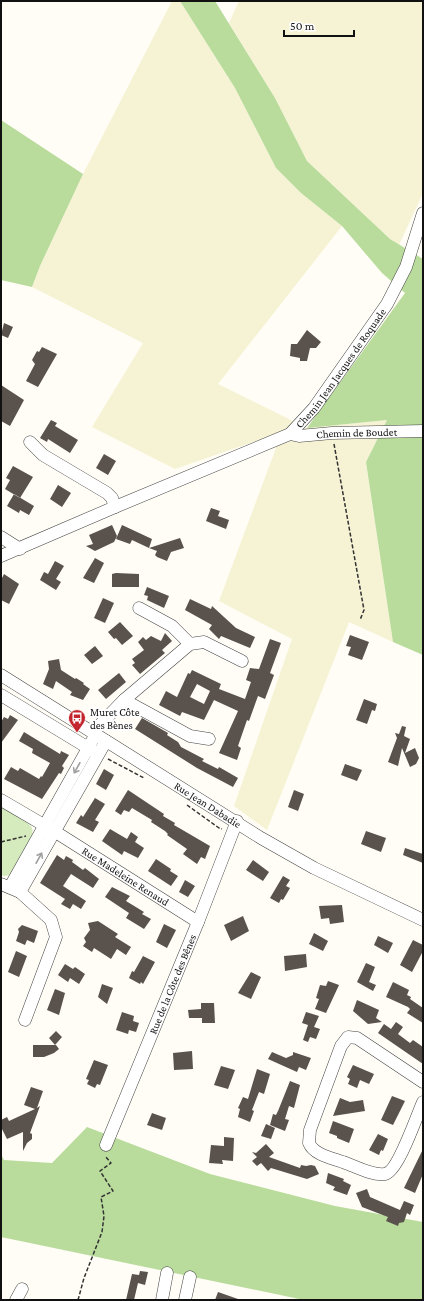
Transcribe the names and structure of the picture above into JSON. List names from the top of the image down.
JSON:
{
  "streets": {
    "street": [
      "Chemin Jean Jacques de Roquade",
      "Chemin de Boudet",
      "Rue Jean Dabadie",
      "Rue Madeleine Renaud",
      "Rue de la Côte des Bênes"
    ]
  },
  "crossings": [
    ["Chemin Jean Jacques de Roquade", "Chemin de Boudet"],
    ["Rue Jean Dabadie", "Rue de la Côte des Bênes"],
    ["Rue Madeleine Renaud", "Rue de la Côte des Bênes"]
  ],
  "places": {
    "bus stop": ["Muret Côte des Bènes"]
  },
  "scale_bar": "50 m"
}
